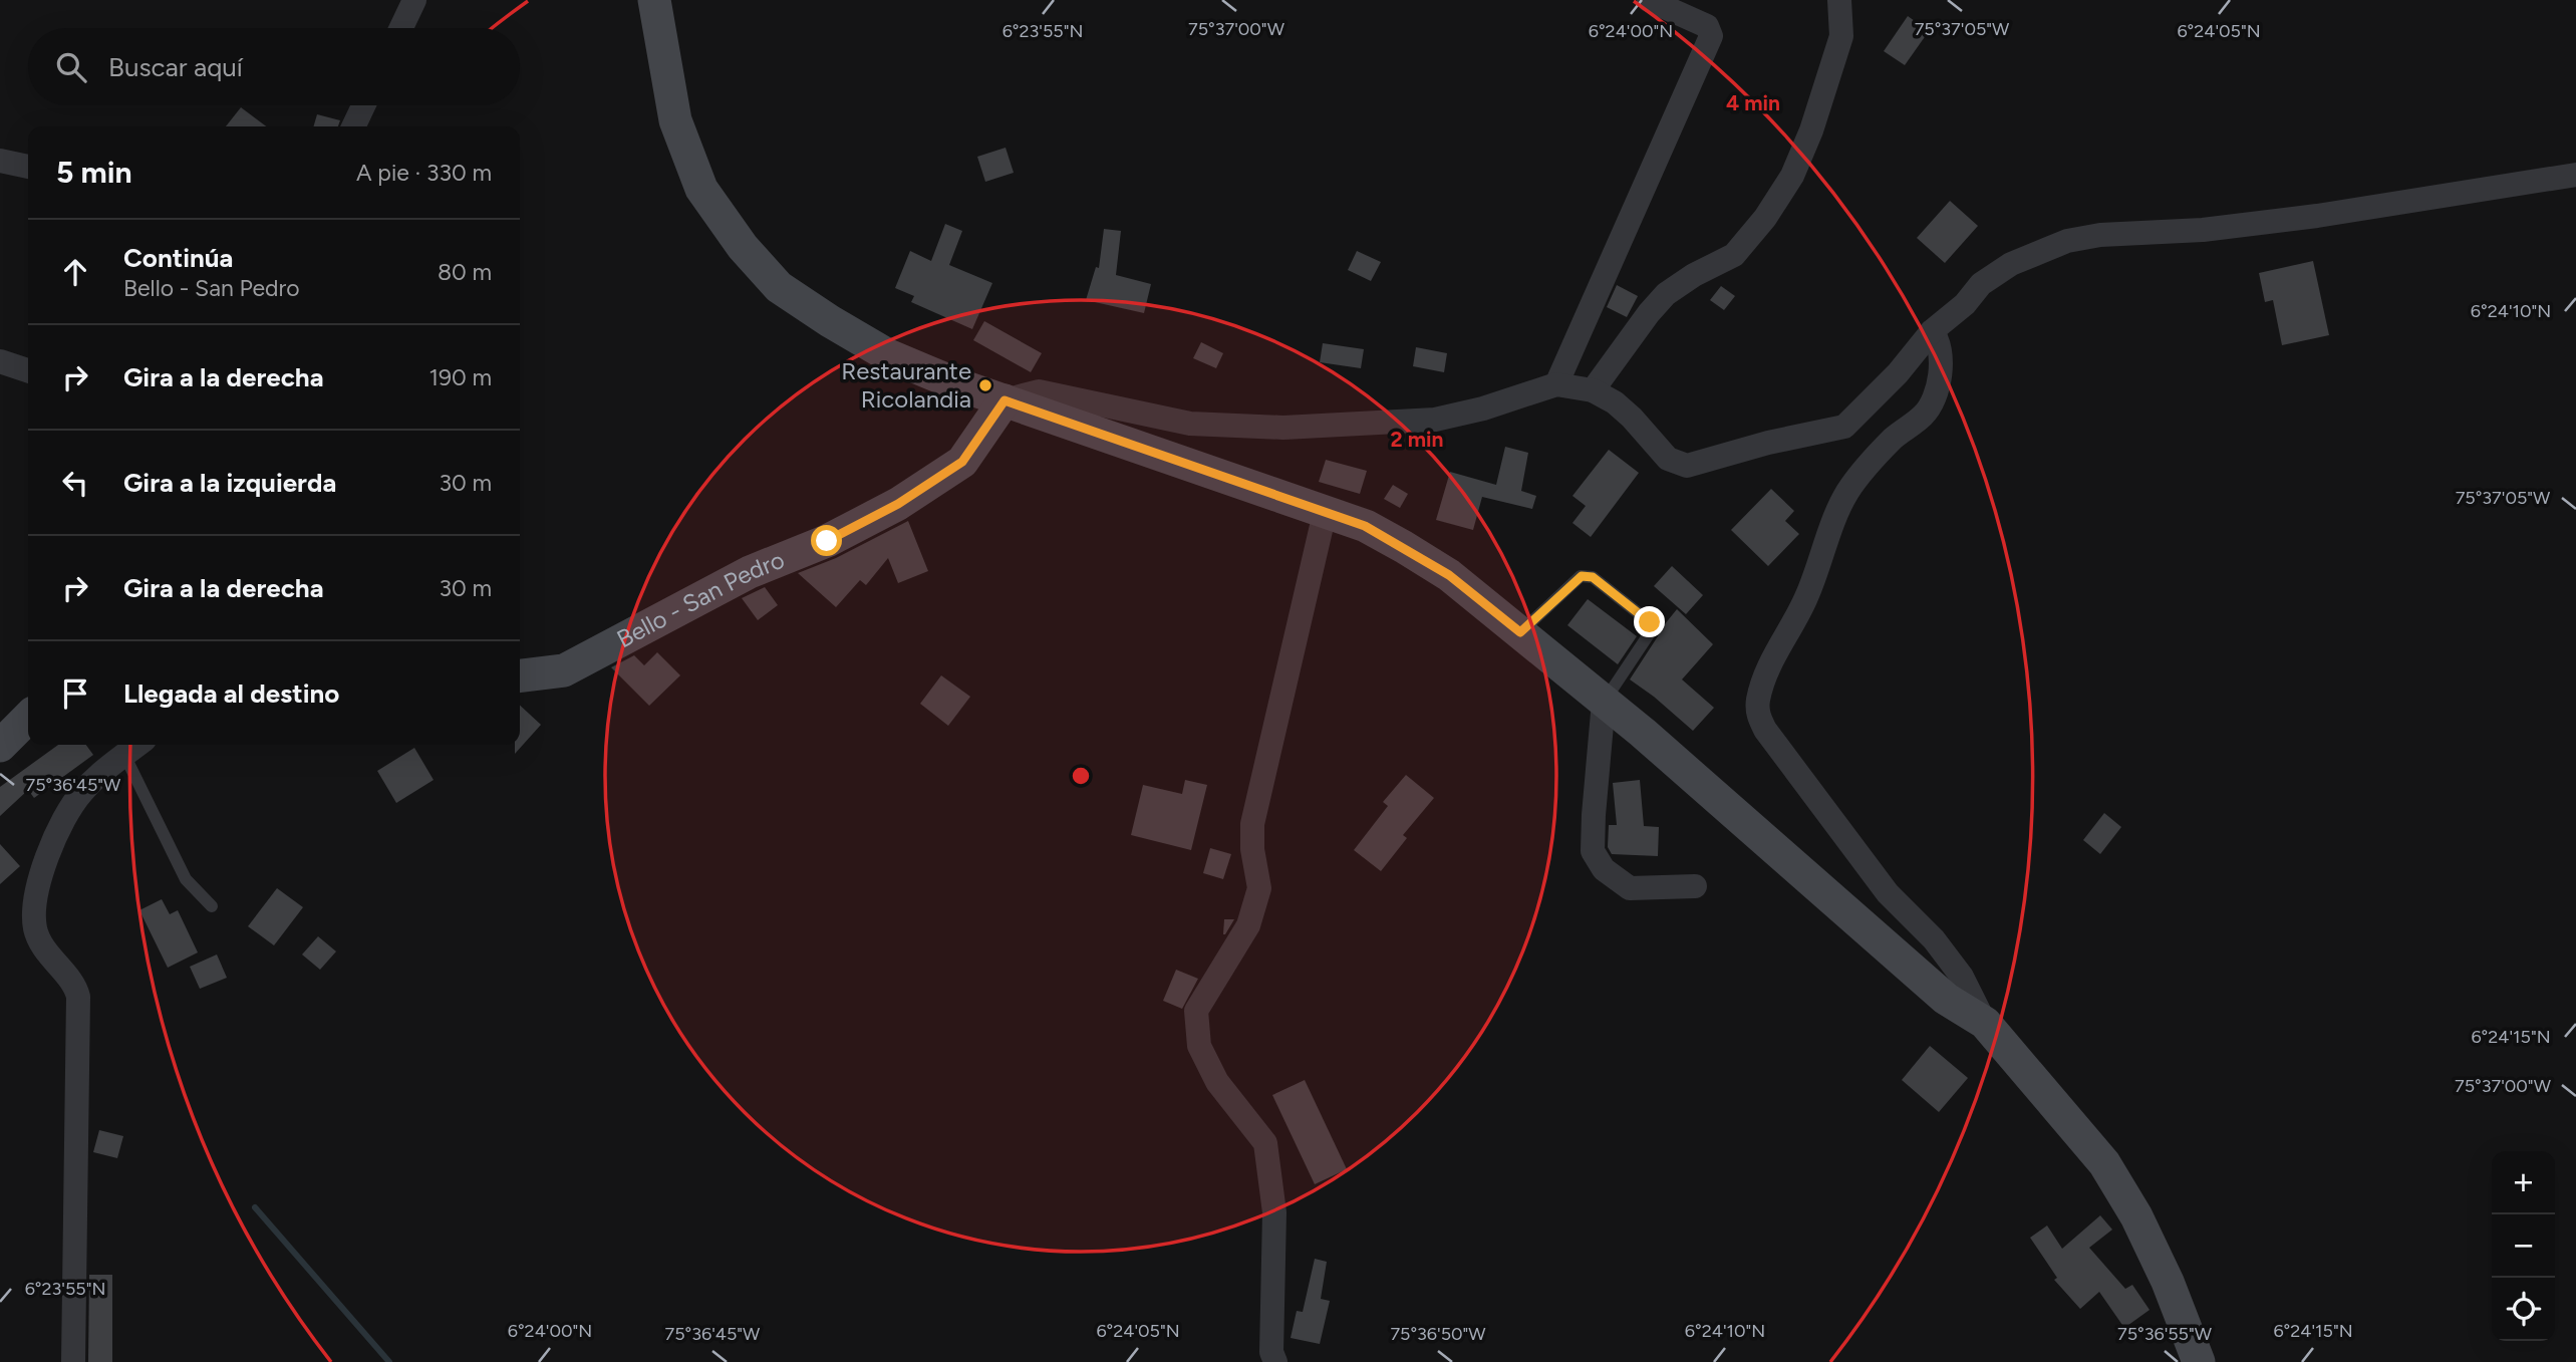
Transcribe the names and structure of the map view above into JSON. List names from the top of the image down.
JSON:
{
  "streets": {
    "main road": ["Bello - San Pedro"]
  },
  "places": ["Restaurante Ricolandia"],
  "page": {
    "search": "Buscar aquí",
    "heading": ["5 min", "A pie · 330 m"],
    "list": [
      ["Continúa", "Bello - San Pedro", "80 m"],
      ["Gira a la derecha", "190 m"],
      ["Gira a la izquierda", "30 m"],
      ["Gira a la derecha", "30 m"],
      "Llegada al destino"
    ],
    "map_buttons": ["+", "−"]
  },
  "coordinates": [
    "75°37'00\"W",
    "75°37'05\"W",
    "6°23'55\"N",
    "6°24'00\"N",
    "6°24'05\"N",
    "6°24'10\"N",
    "75°36'45\"W",
    "6°24'15\"N",
    "75°36'50\"W",
    "75°36'55\"W"
  ],
  "rings": ["4 min", "2 min"]
}
